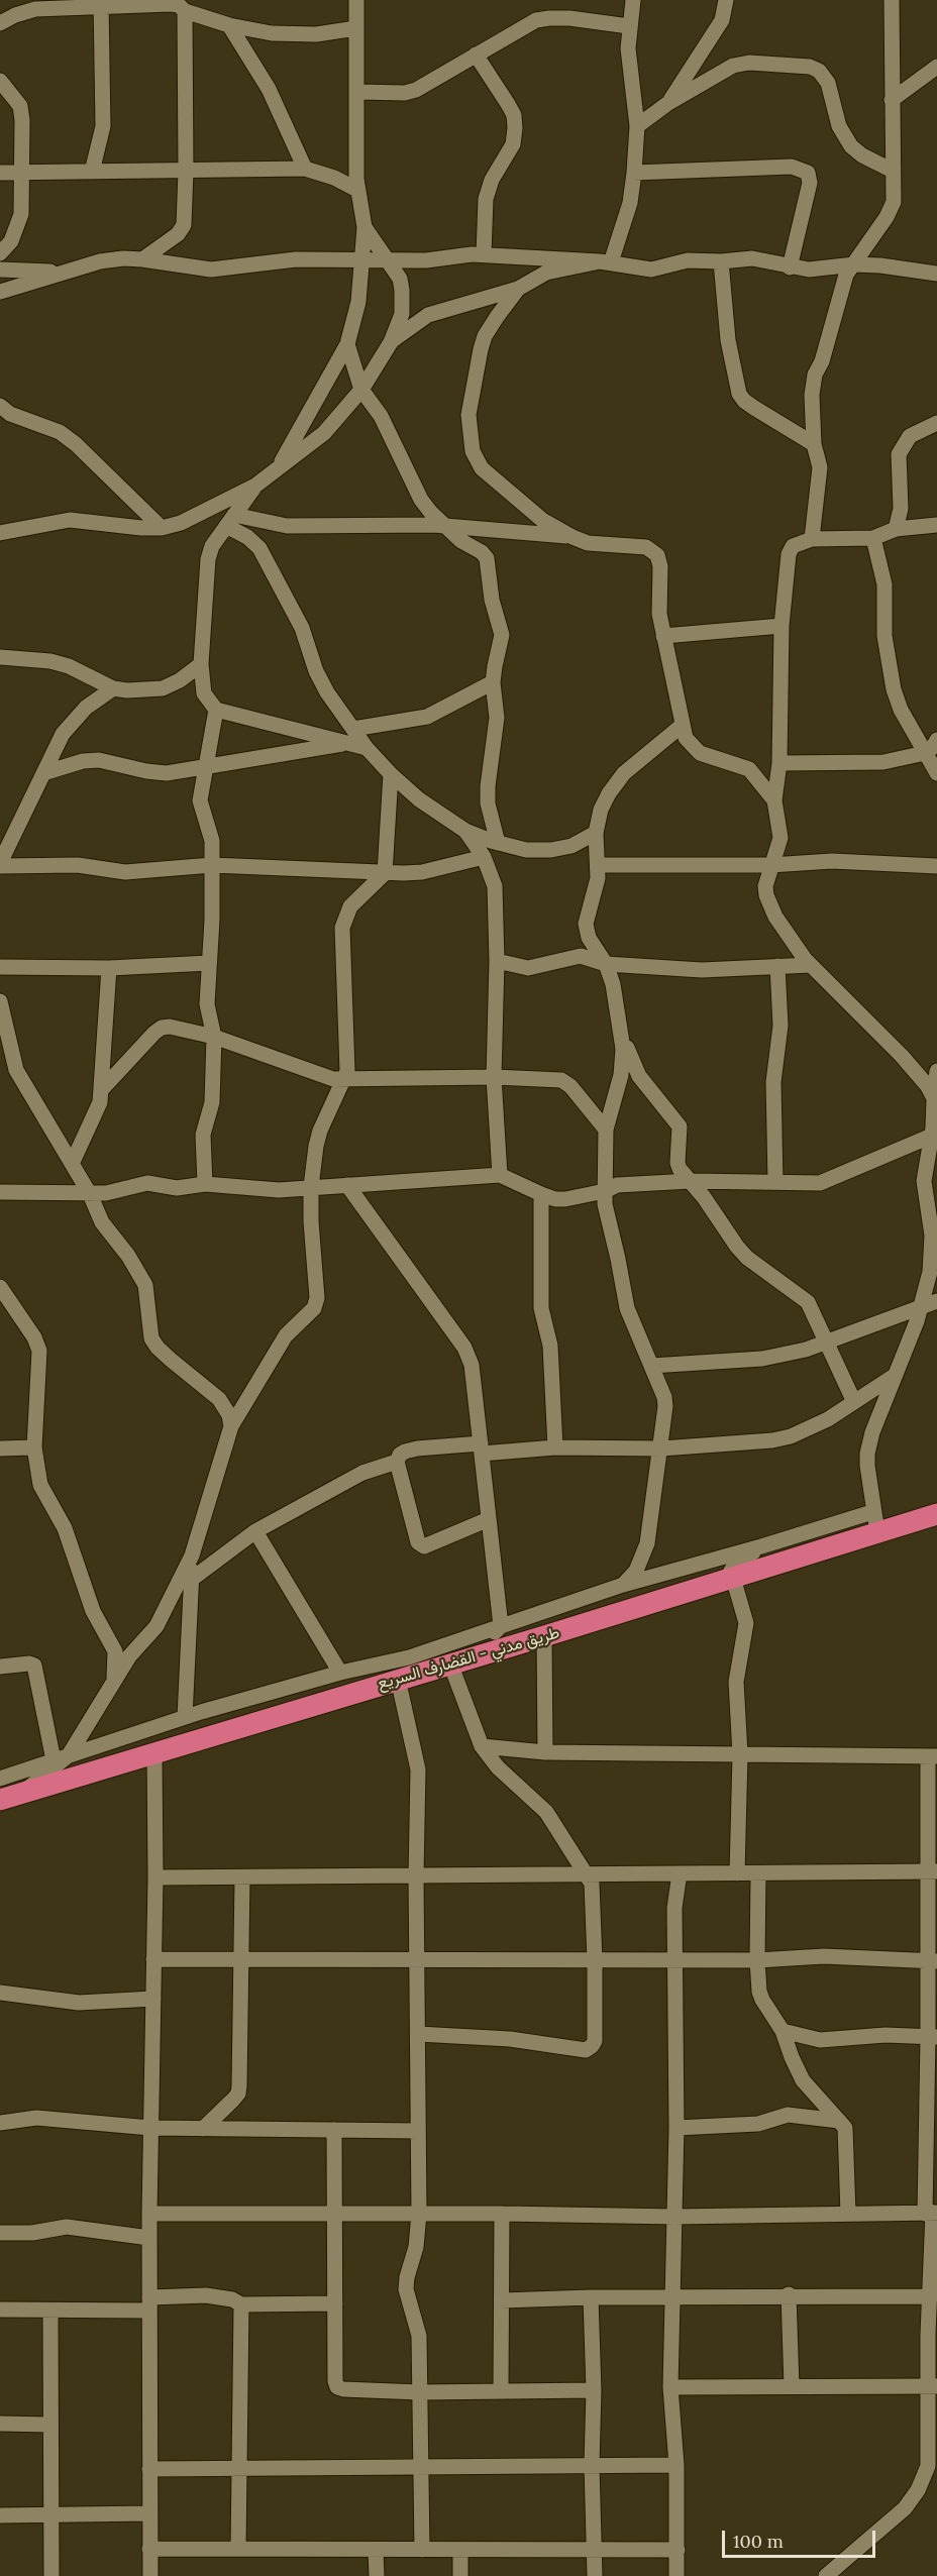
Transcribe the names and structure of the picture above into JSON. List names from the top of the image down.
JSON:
{
  "streets": {
    "highway": ["طريق مدني - القضارف السريع"]
  },
  "scale_bar": "100 m"
}
